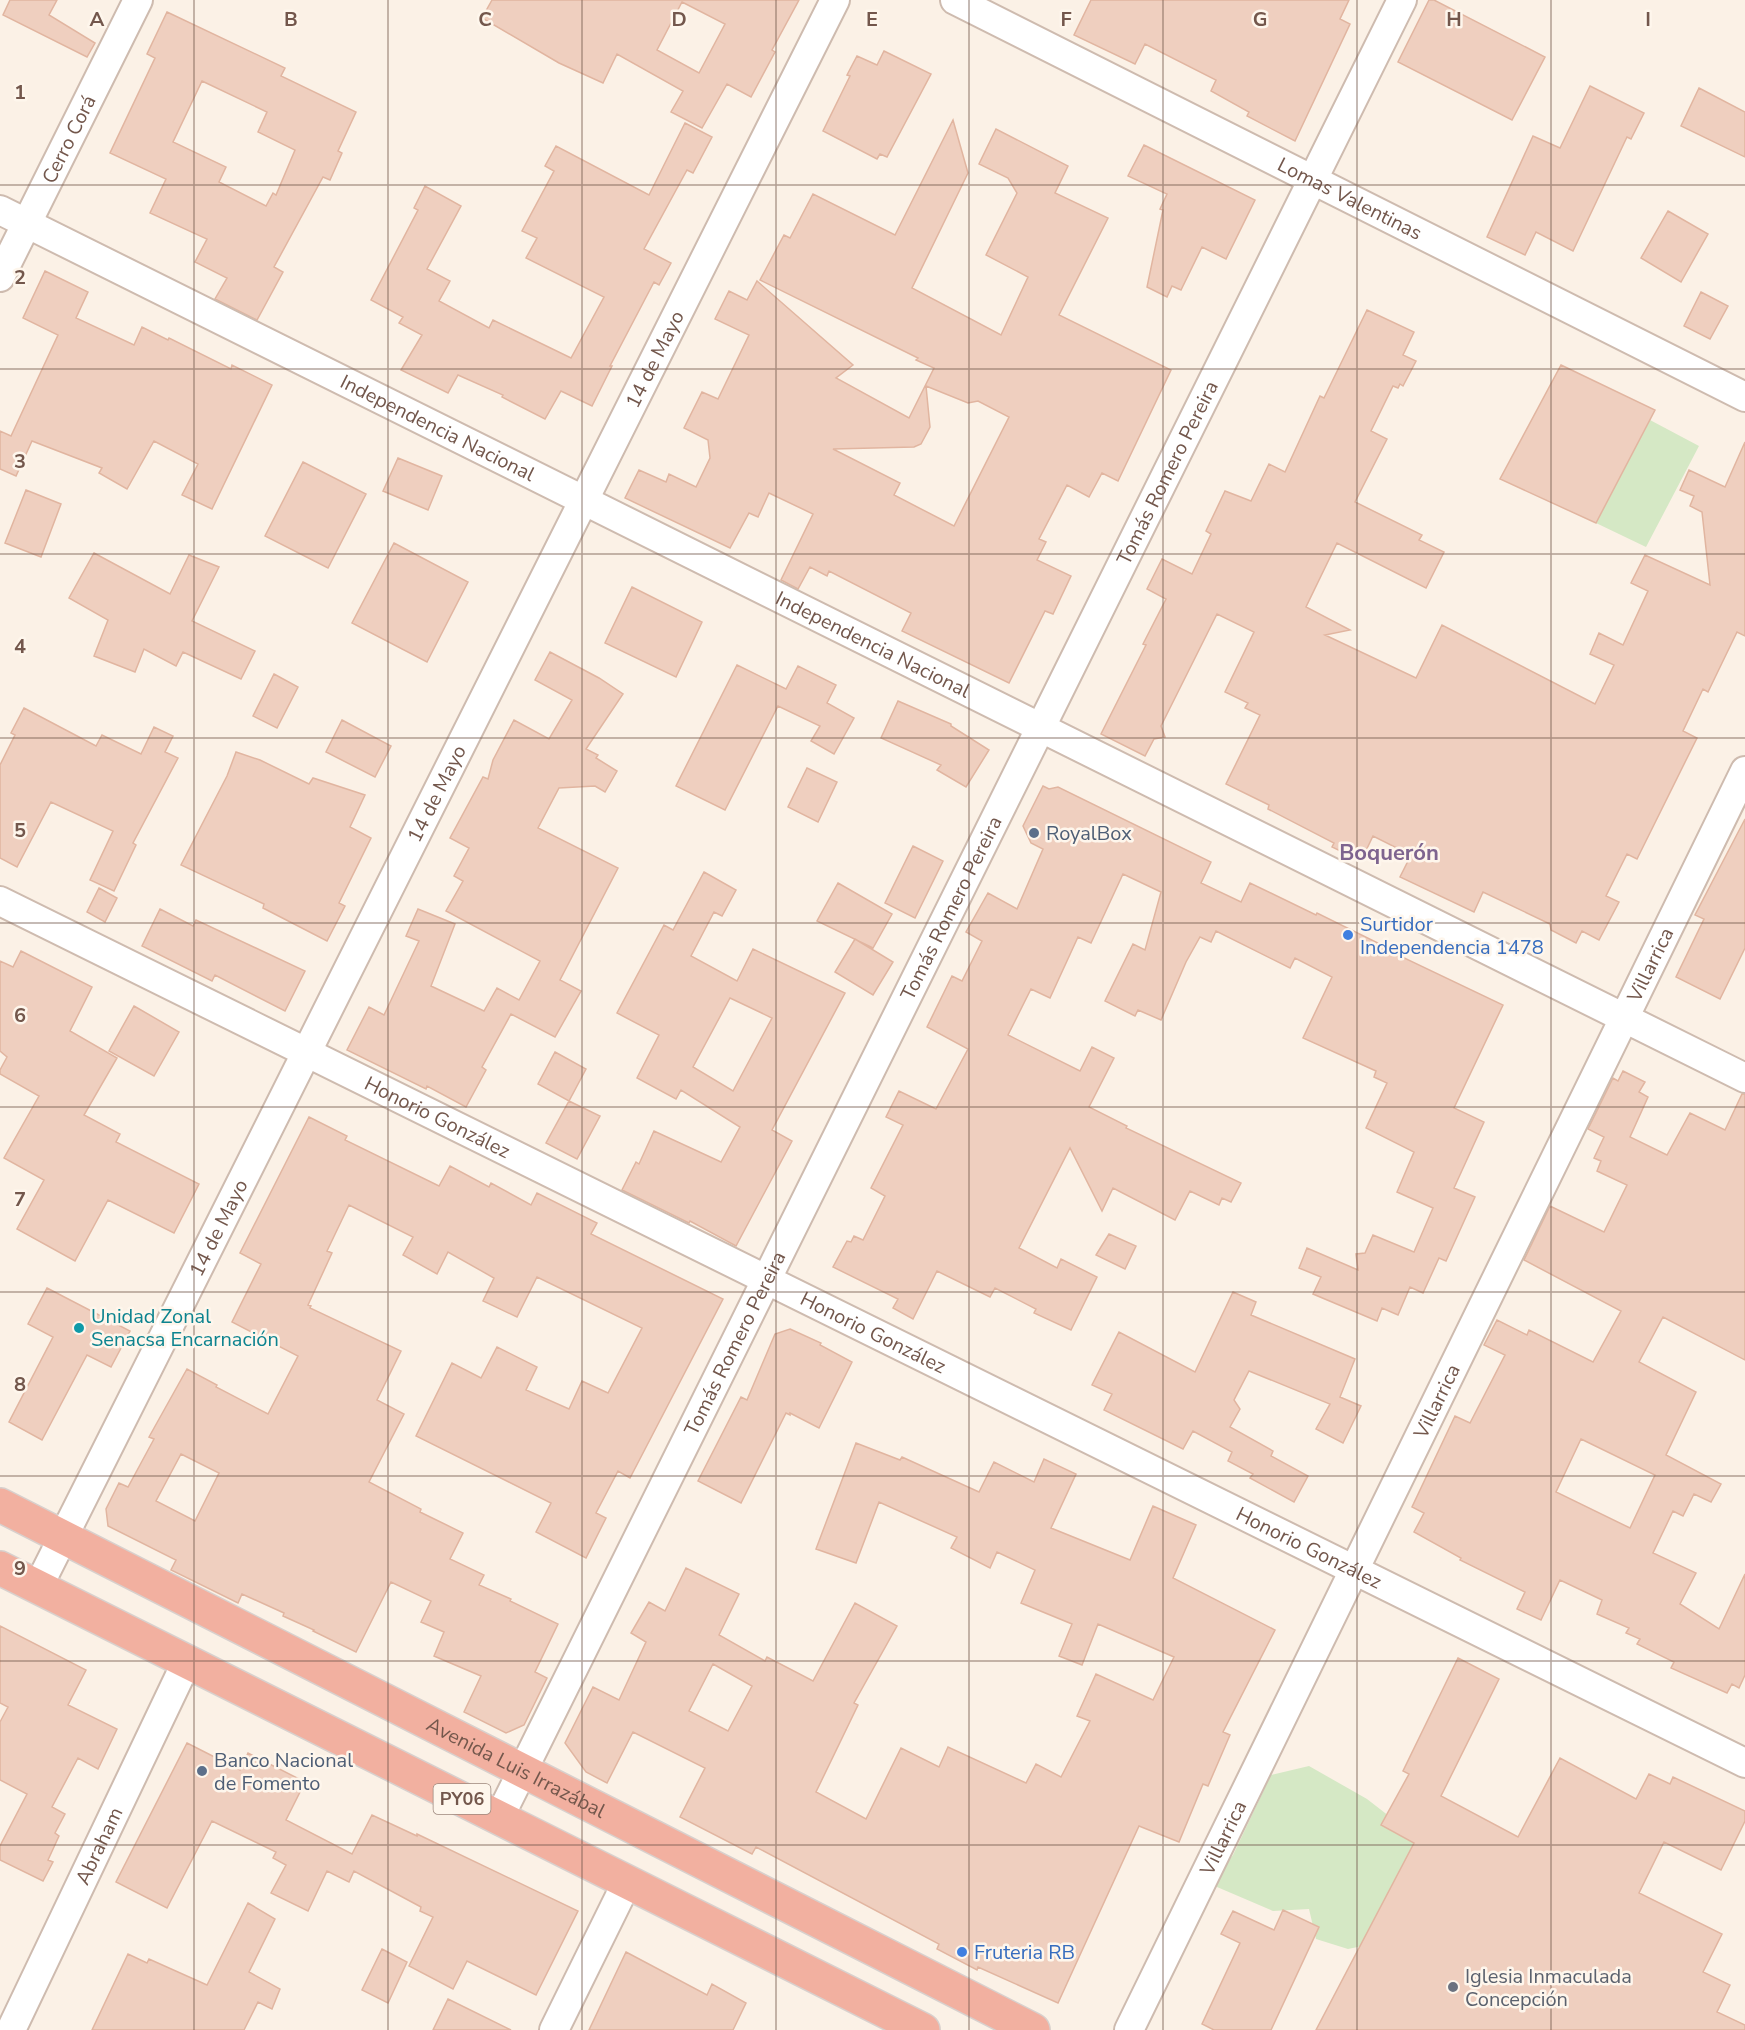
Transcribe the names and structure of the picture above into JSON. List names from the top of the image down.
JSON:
{
  "streets": {
    "highway": ["Avenida Luis Irrazábal", "PY06"],
    "street": [
      "Cerro Corá",
      "Lomas Valentinas",
      "14 de Mayo",
      "Independencia Nacional",
      "Tomás Romero Pereira",
      "Villarrica",
      "Honorio González",
      "Abraham"
    ]
  },
  "crossings": [
    ["Cerro Corá", "Independencia Nacional"],
    ["Lomas Valentinas", "Tomás Romero Pereira"],
    ["14 de Mayo", "Independencia Nacional"],
    ["14 de Mayo", "Honorio González"],
    ["14 de Mayo", "Avenida Luis Irrazábal"],
    ["14 de Mayo", "PY06"],
    ["Independencia Nacional", "Tomás Romero Pereira"],
    ["Independencia Nacional", "Villarrica"],
    ["Tomás Romero Pereira", "Honorio González"],
    ["Tomás Romero Pereira", "Avenida Luis Irrazábal"],
    ["Tomás Romero Pereira", "PY06"],
    ["Villarrica", "Honorio González"],
    ["PY06", "Abraham"]
  ],
  "districts": ["Boquerón"],
  "places": [
    "RoyalBox",
    "Surtidor Independencia 1478",
    "Unidad Zonal Senacsa Encarnación",
    "Banco Nacional de Fomento",
    "Fruteria RB",
    "Iglesia Inmaculada Concepción"
  ],
  "grid": {
    "columns": [
      "A",
      "B",
      "C",
      "D",
      "E",
      "F",
      "G",
      "H",
      "I"
    ],
    "rows": [
      "1",
      "2",
      "3",
      "4",
      "5",
      "6",
      "7",
      "8",
      "9"
    ]
  }
}
